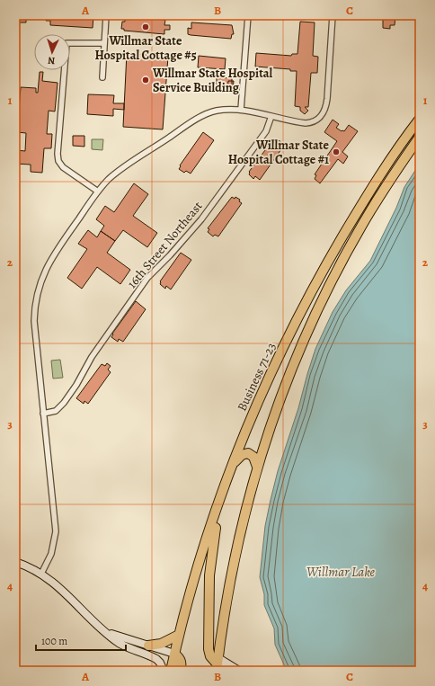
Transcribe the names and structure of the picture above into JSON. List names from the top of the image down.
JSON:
{
  "streets": {
    "highway": ["Business 71-23"],
    "street": ["16th Street Northeast"]
  },
  "water": ["Willmar Lake"],
  "places": ["Willmar State Hospital Cottage #5", "Willmar State Hospital Service Building", "Willmar State Hospital Cottage #1"],
  "scale_bar": "100 m",
  "north": "bottom",
  "grid": {
    "columns": ["A", "B", "C"],
    "rows": [
      "1",
      "2",
      "3",
      "4"
    ]
  }
}
